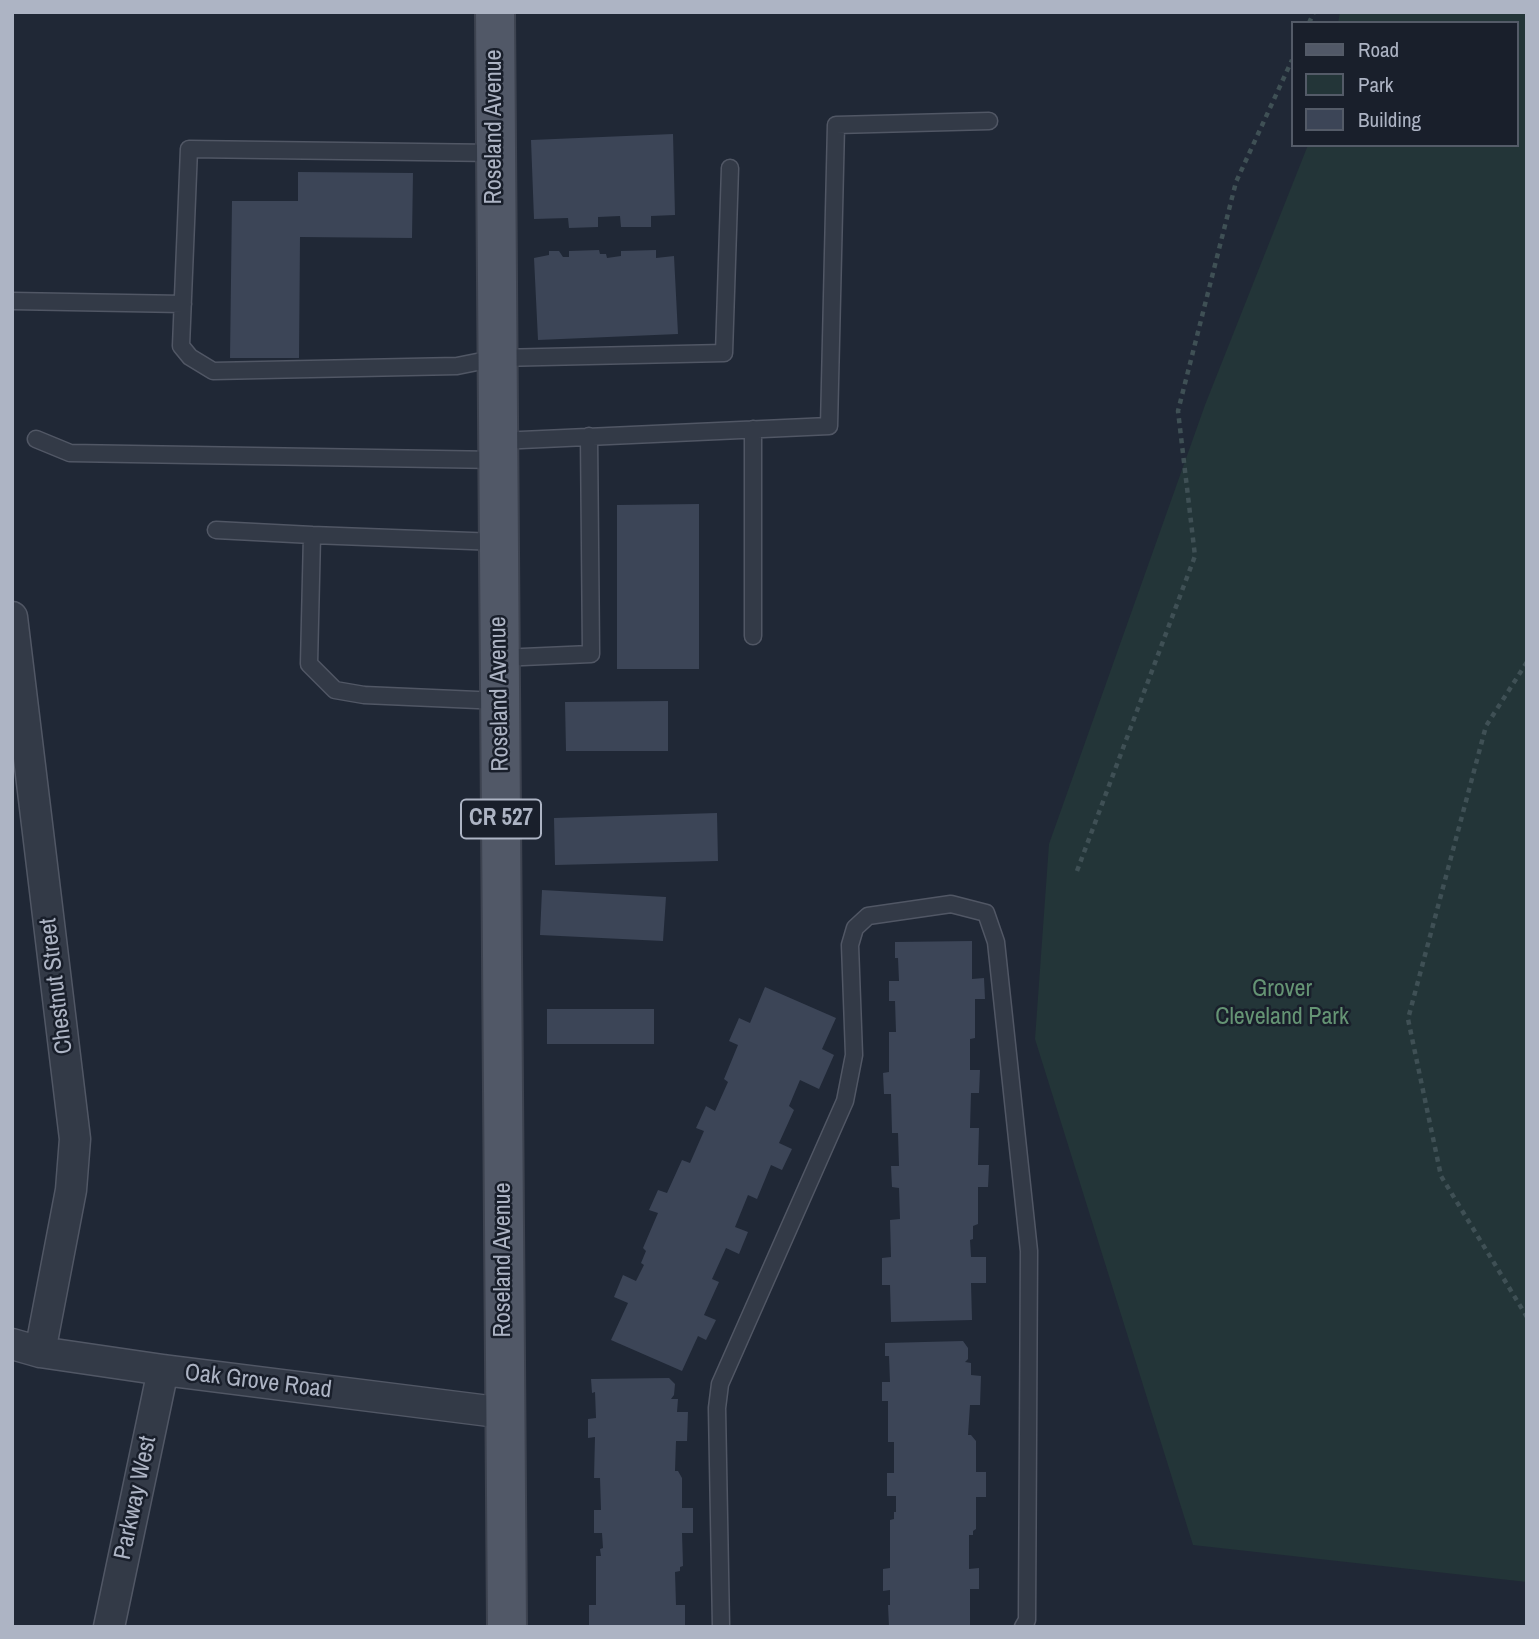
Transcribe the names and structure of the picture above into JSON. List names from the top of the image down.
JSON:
{
  "streets": {
    "main road": ["Roseland Avenue", "CR 527"],
    "street": ["Chestnut Street", "Oak Grove Road", "Parkway West"]
  },
  "crossings": [
    ["Roseland Avenue", "Oak Grove Road"],
    ["Chestnut Street", "Oak Grove Road"],
    ["Oak Grove Road", "Parkway West"]
  ],
  "parks": ["Grover Cleveland Park"],
  "legend": ["Road", "Park", "Building"]
}
